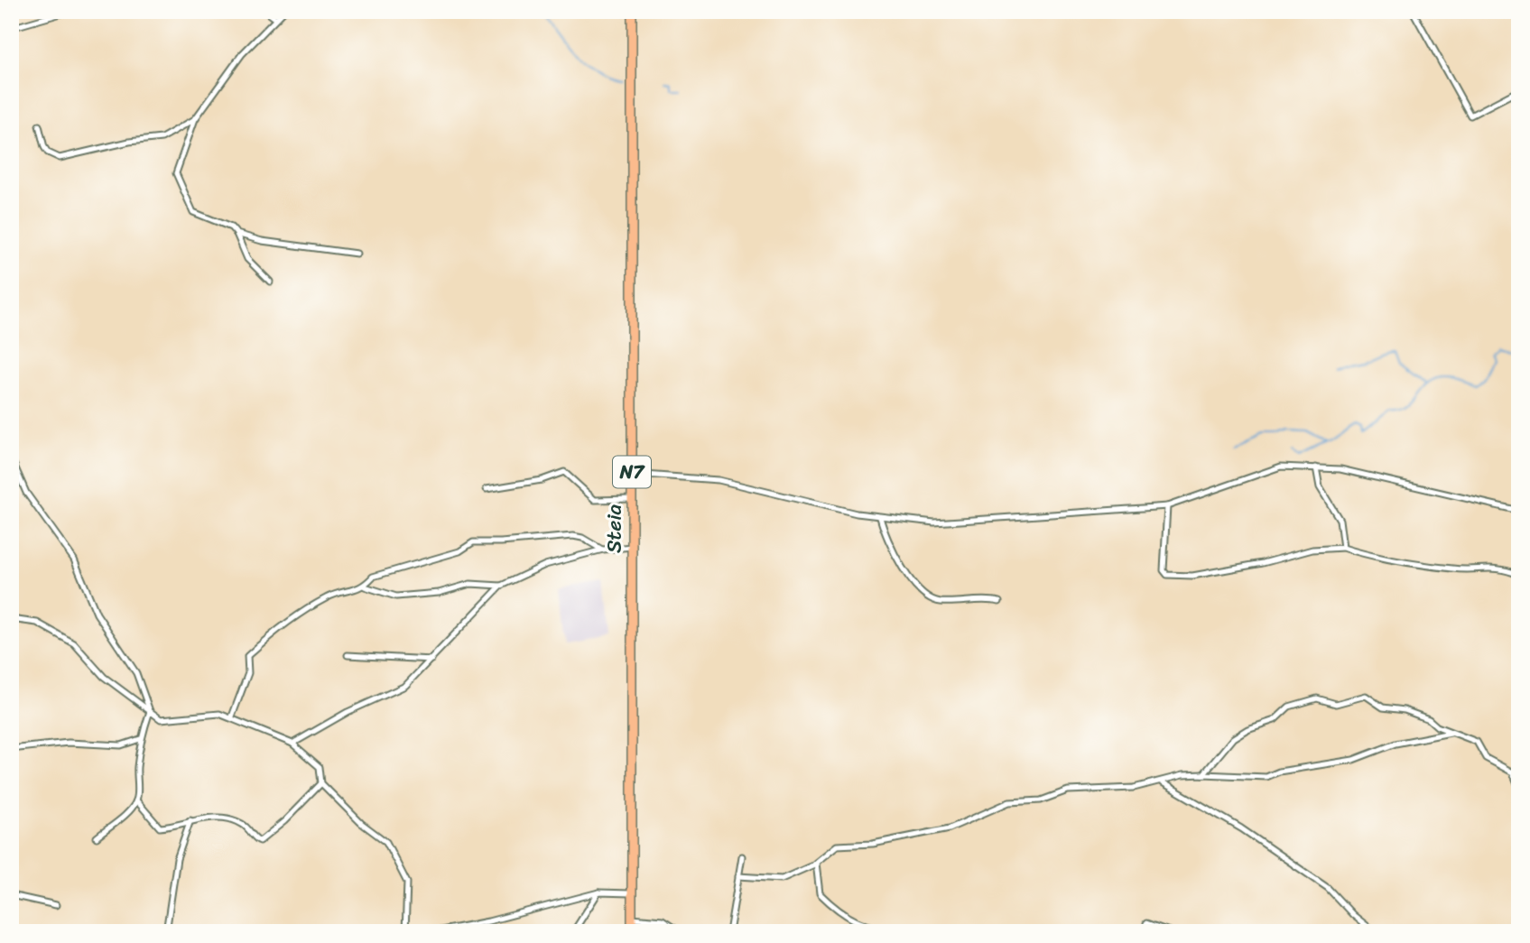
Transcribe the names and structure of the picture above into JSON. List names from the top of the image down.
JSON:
{
  "streets": {
    "main road": ["N7", "Steia"]
  }
}
